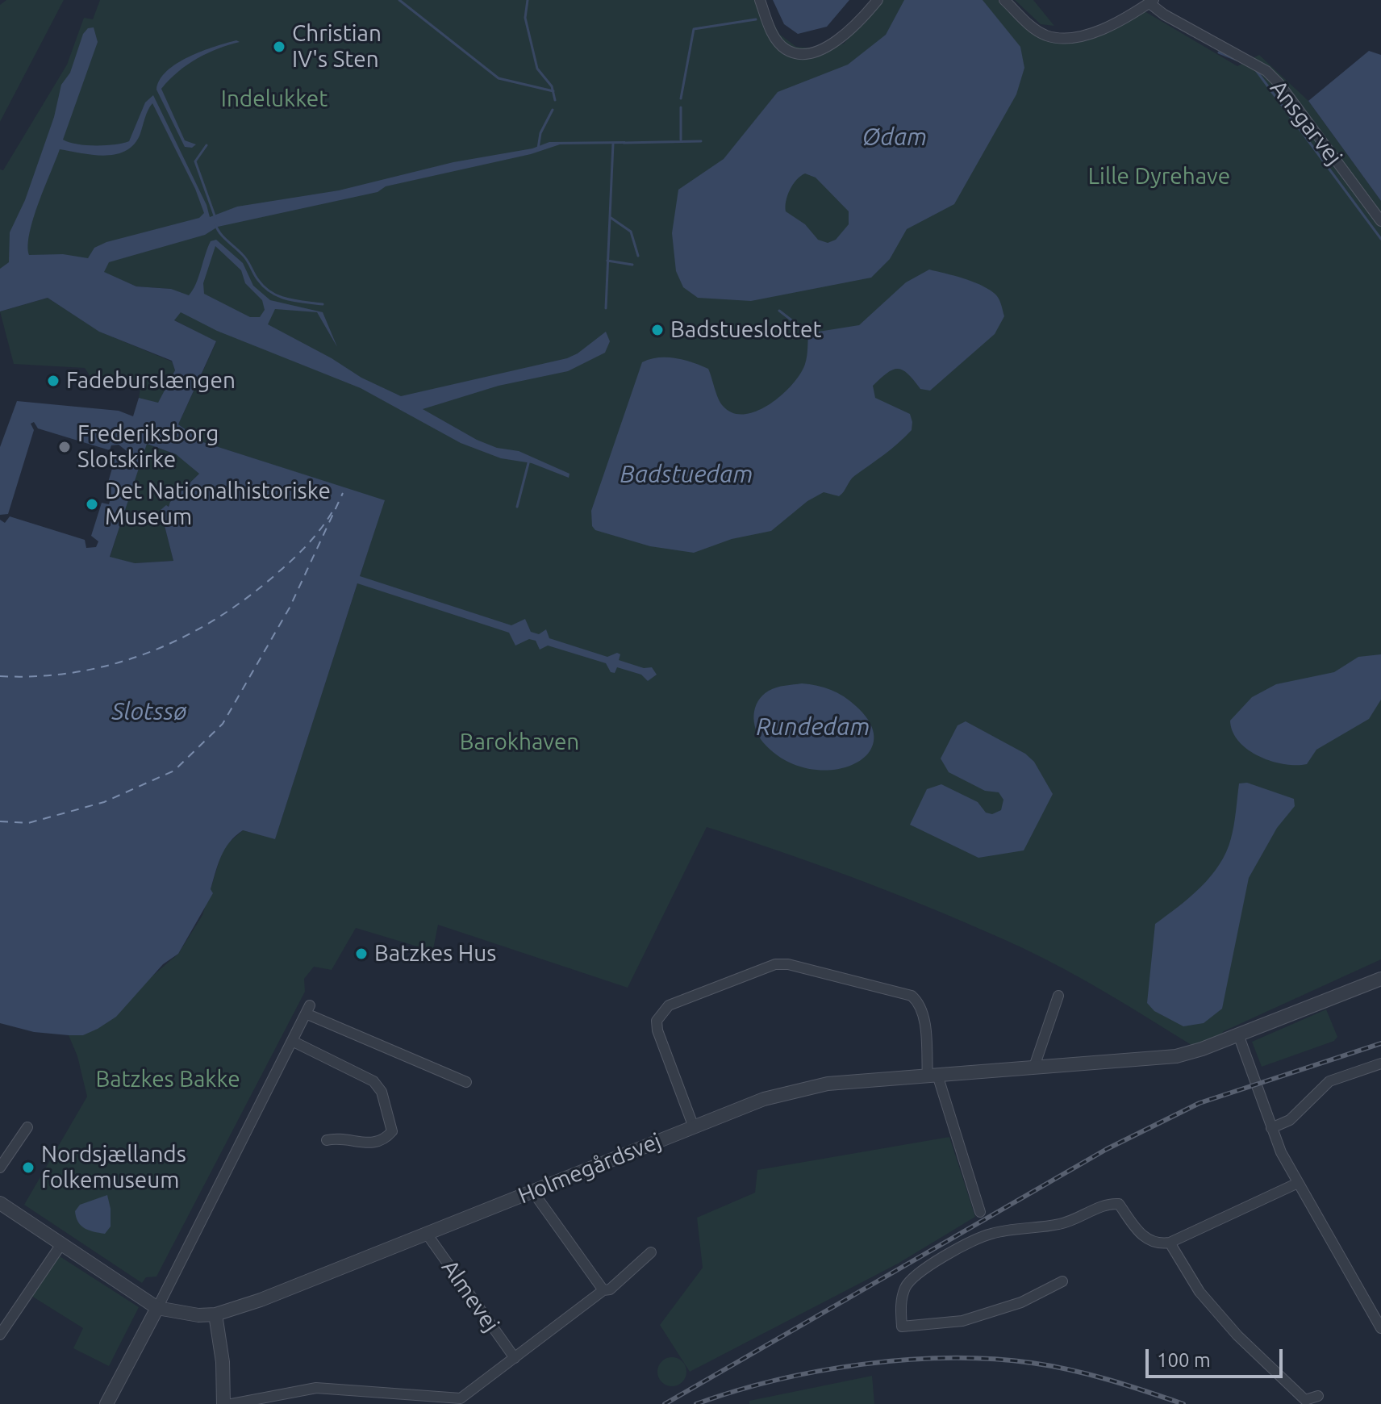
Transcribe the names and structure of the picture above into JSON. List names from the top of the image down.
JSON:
{
  "streets": {
    "street": ["Ansgarvej", "Holmegårdsvej", "Almevej"]
  },
  "crossings": [
    ["Holmegårdsvej", "Almevej"]
  ],
  "water": [
    "Ødam",
    "Badstuedam",
    "Slotssø",
    "Rundedam"
  ],
  "parks": [
    "Indelukket",
    "Lille Dyrehave",
    "Barokhaven",
    "Batzkes Bakke"
  ],
  "places": [
    "Christian IV's Sten",
    "Badstueslottet",
    "Fadeburslængen",
    "Frederiksborg Slotskirke",
    "Det Nationalhistoriske Museum",
    "Batzkes Hus",
    "Nordsjællands folkemuseum"
  ],
  "scale_bar": "100 m"
}
